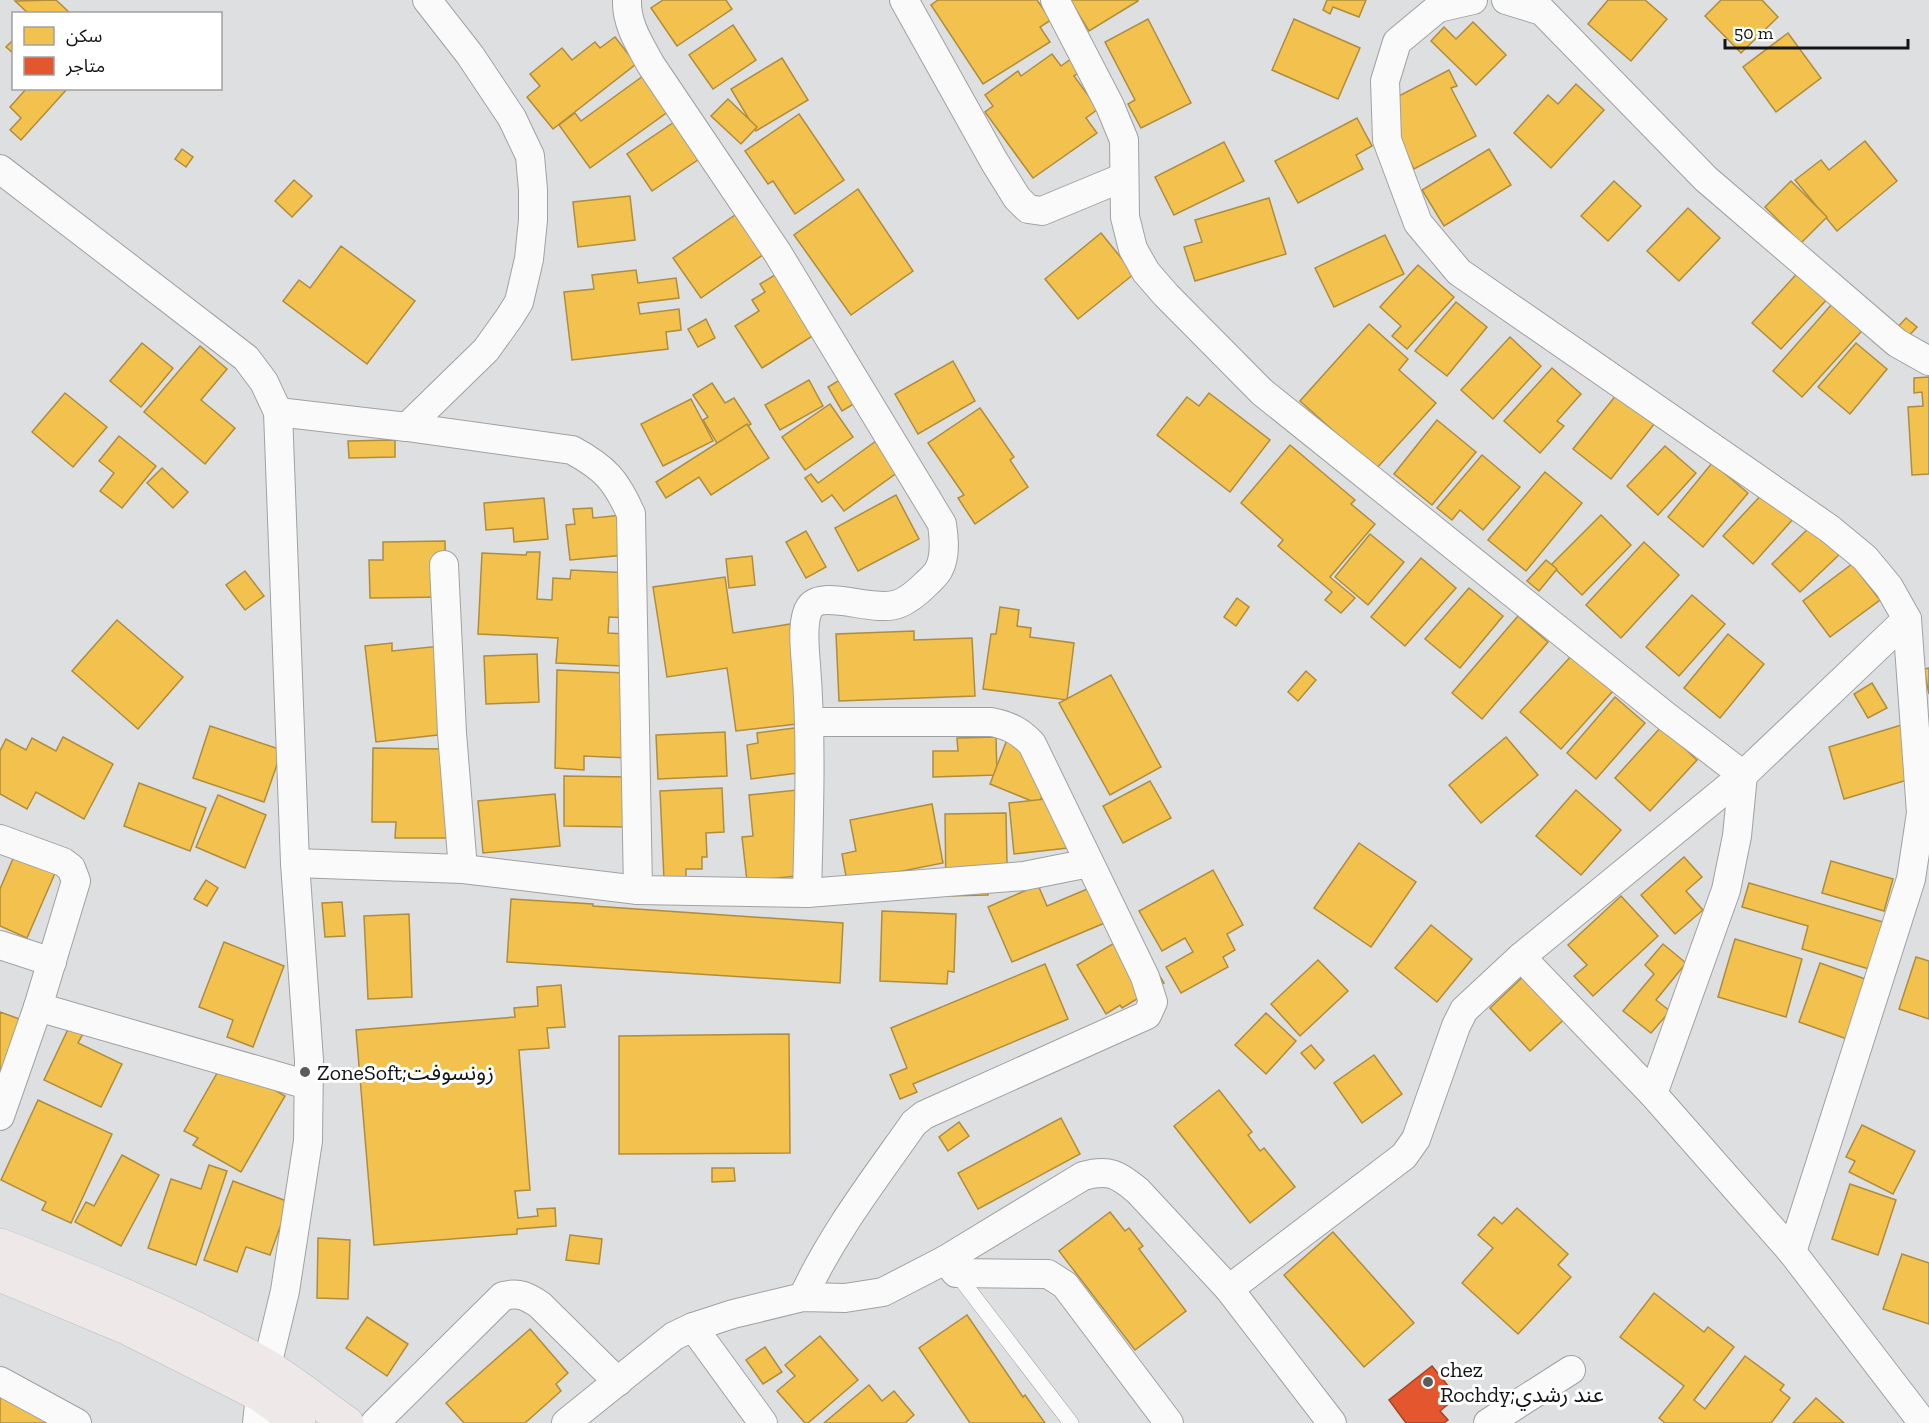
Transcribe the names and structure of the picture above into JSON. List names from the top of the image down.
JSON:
{
  "places": ["ZoneSoft;زونسوفت", "chez Rochdy;عند رشدي"],
  "legend": ["سكن", "متاجر"],
  "scale_bar": "50 m"
}
